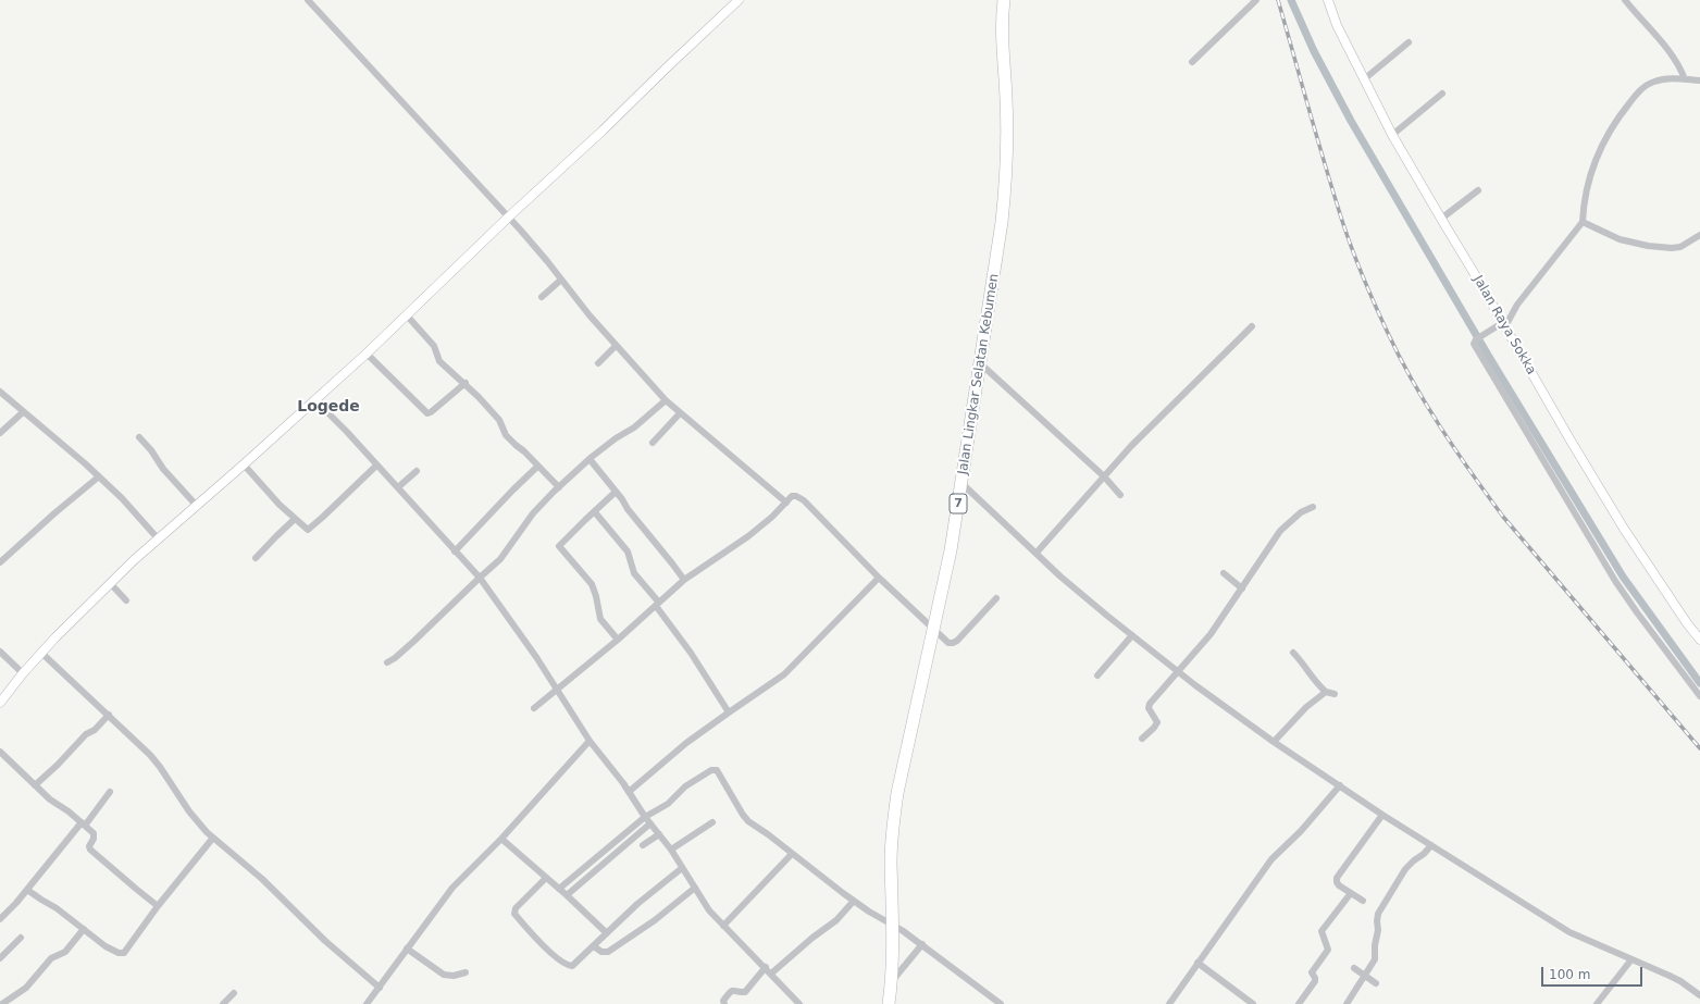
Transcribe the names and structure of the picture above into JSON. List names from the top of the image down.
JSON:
{
  "streets": {
    "highway": ["Jalan Lingkar Selatan Kebumen", "7"],
    "street": ["Jalan Raya Sokka"]
  },
  "districts": ["Logede"],
  "scale_bar": "100 m"
}
